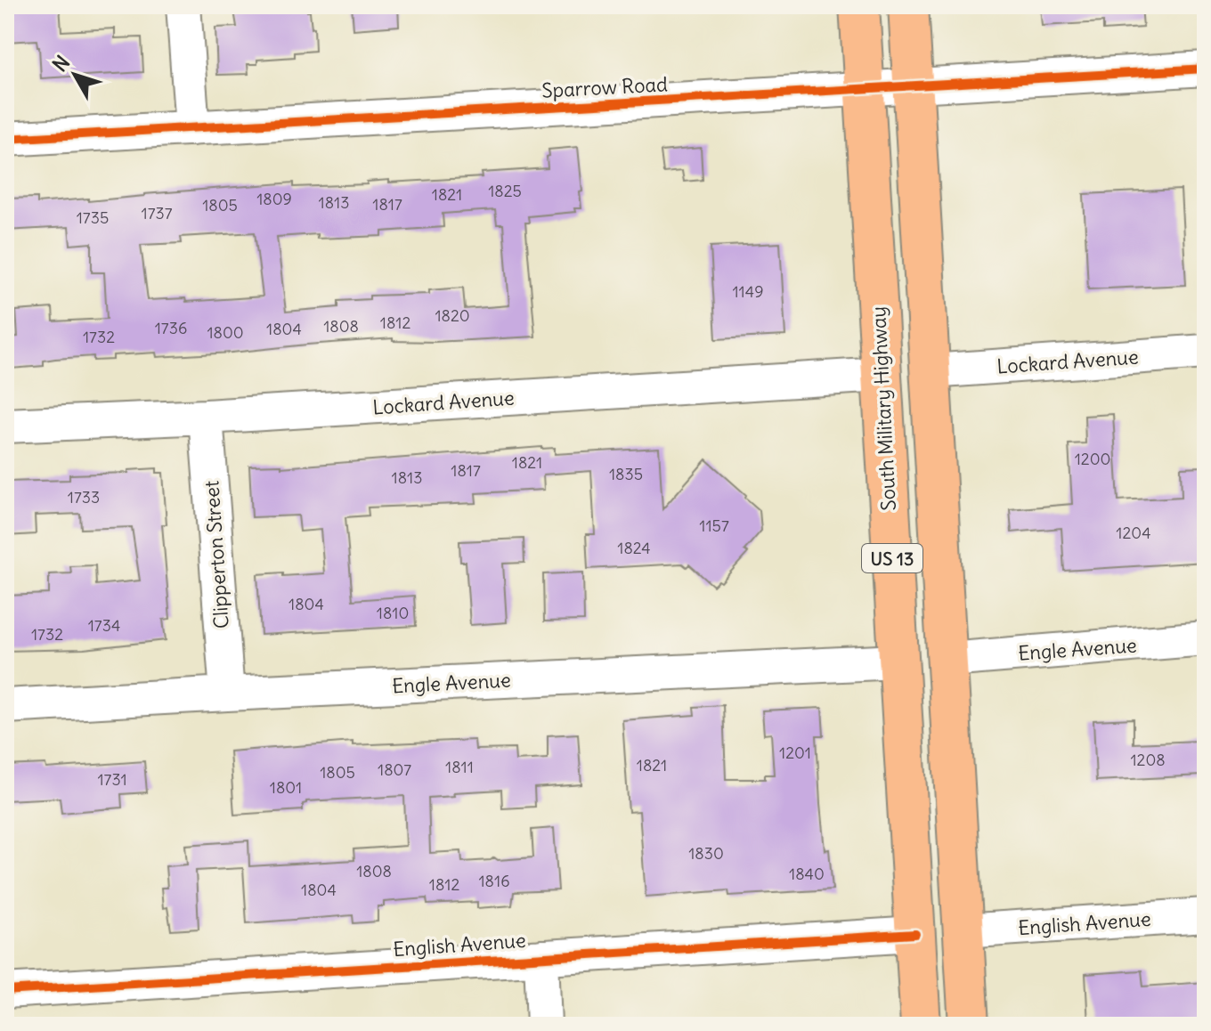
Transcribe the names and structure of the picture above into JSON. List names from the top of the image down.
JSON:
{
  "streets": {
    "main road": ["South Military Highway", "US 13"],
    "street": [
      "Sparrow Road",
      "Lockard Avenue",
      "Clipperton Street",
      "Engle Avenue",
      "English Avenue"
    ]
  },
  "crossings": [
    ["Sparrow Road", "South Military Highway"],
    ["Sparrow Road", "US 13"],
    ["Lockard Avenue", "South Military Highway"],
    ["Lockard Avenue", "Clipperton Street"],
    ["Lockard Avenue", "US 13"],
    ["South Military Highway", "Engle Avenue"],
    ["South Military Highway", "English Avenue"],
    ["Clipperton Street", "Engle Avenue"],
    ["US 13", "Engle Avenue"],
    ["US 13", "English Avenue"]
  ],
  "house_numbers": [
    "1825",
    "1821",
    "1809",
    "1813",
    "1817",
    "1805",
    "1737",
    "1735",
    "1149",
    "1820",
    "1812",
    "1808",
    "1736",
    "1804",
    "1800",
    "1732",
    "1200",
    "1821",
    "1817",
    "1835",
    "1813",
    "1733",
    "1157",
    "1204",
    "1824",
    "1804",
    "1810",
    "1734",
    "1732",
    "1201",
    "1208",
    "1821",
    "1811",
    "1807",
    "1805",
    "1731",
    "1801",
    "1830",
    "1808",
    "1840",
    "1816",
    "1812",
    "1804"
  ],
  "north": "top left"
}
